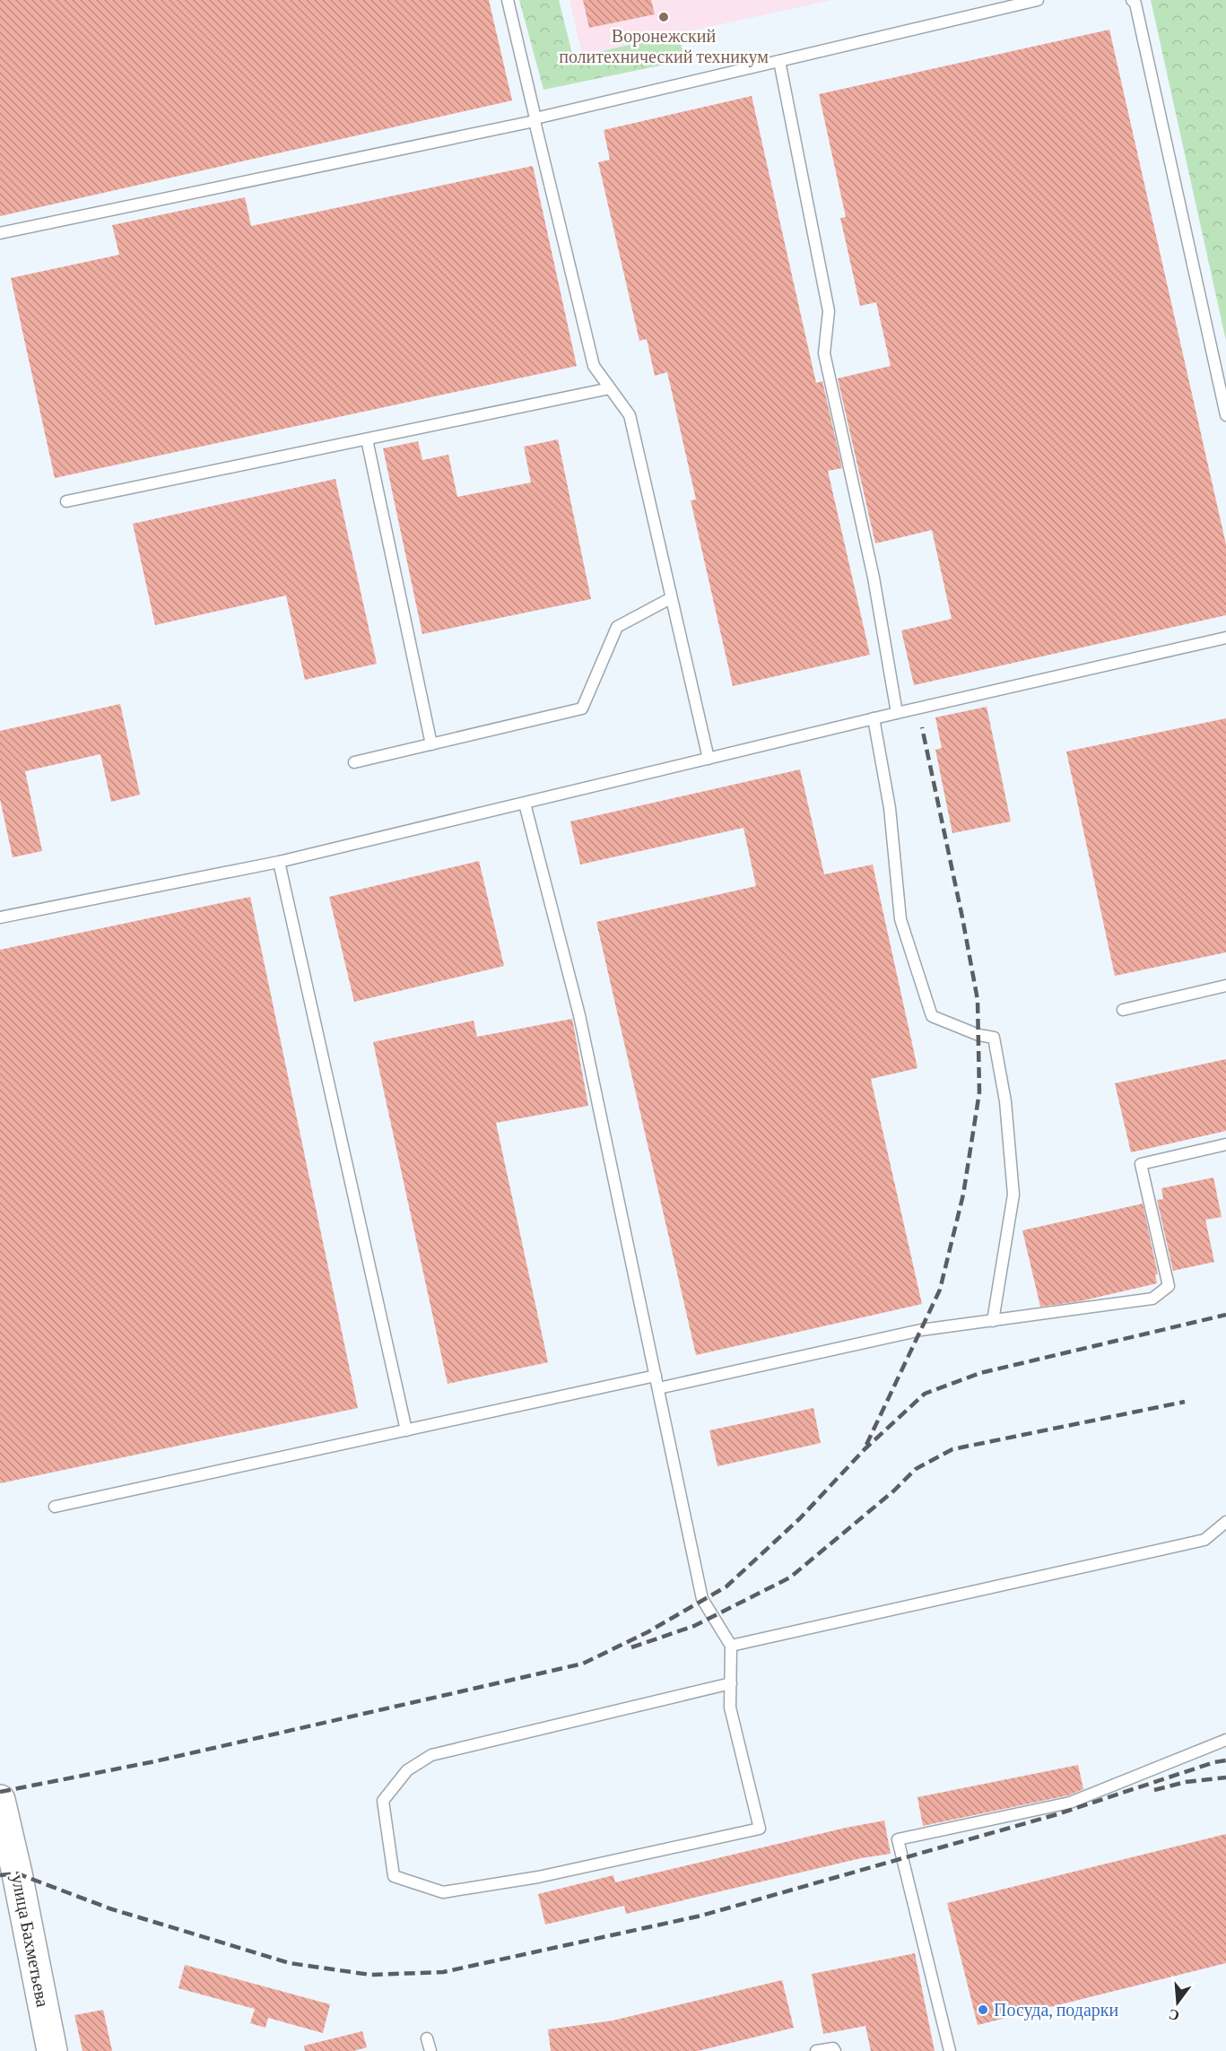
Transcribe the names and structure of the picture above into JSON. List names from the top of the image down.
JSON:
{
  "streets": {
    "street": ["улица Бахметьева"]
  },
  "places": ["Воронежский политехнический техникум", "Посуда, подарки"],
  "north": "bottom"
}
